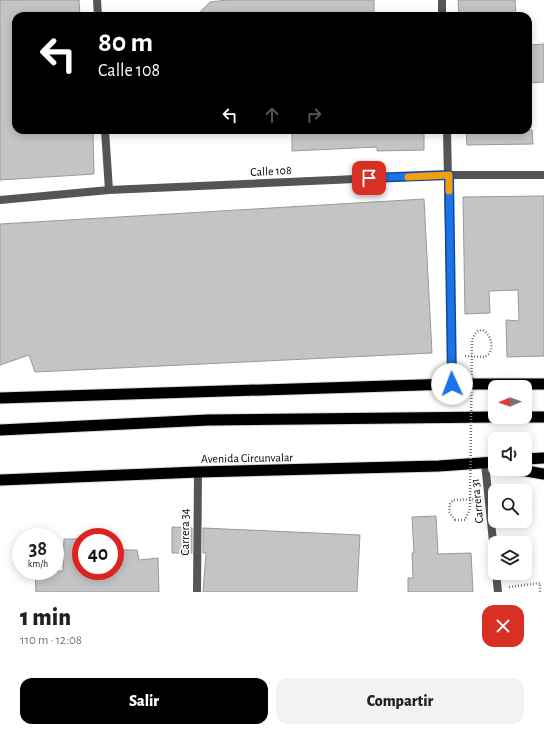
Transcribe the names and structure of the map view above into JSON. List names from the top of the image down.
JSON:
{
  "streets": {
    "highway": ["Avenida Circunvalar"],
    "street": ["Calle 108", "Carrera 34"]
  },
  "crossings": [
    ["Avenida Circunvalar", "Carrera 34"]
  ],
  "north": "left",
  "page": {
    "turn": ["80 m", "Calle 108"],
    "speed": "38 km/h",
    "limit": "40",
    "heading": ["1 min", "110 m · 12:08"],
    "buttons": ["Salir", "Compartir"]
  }
}
